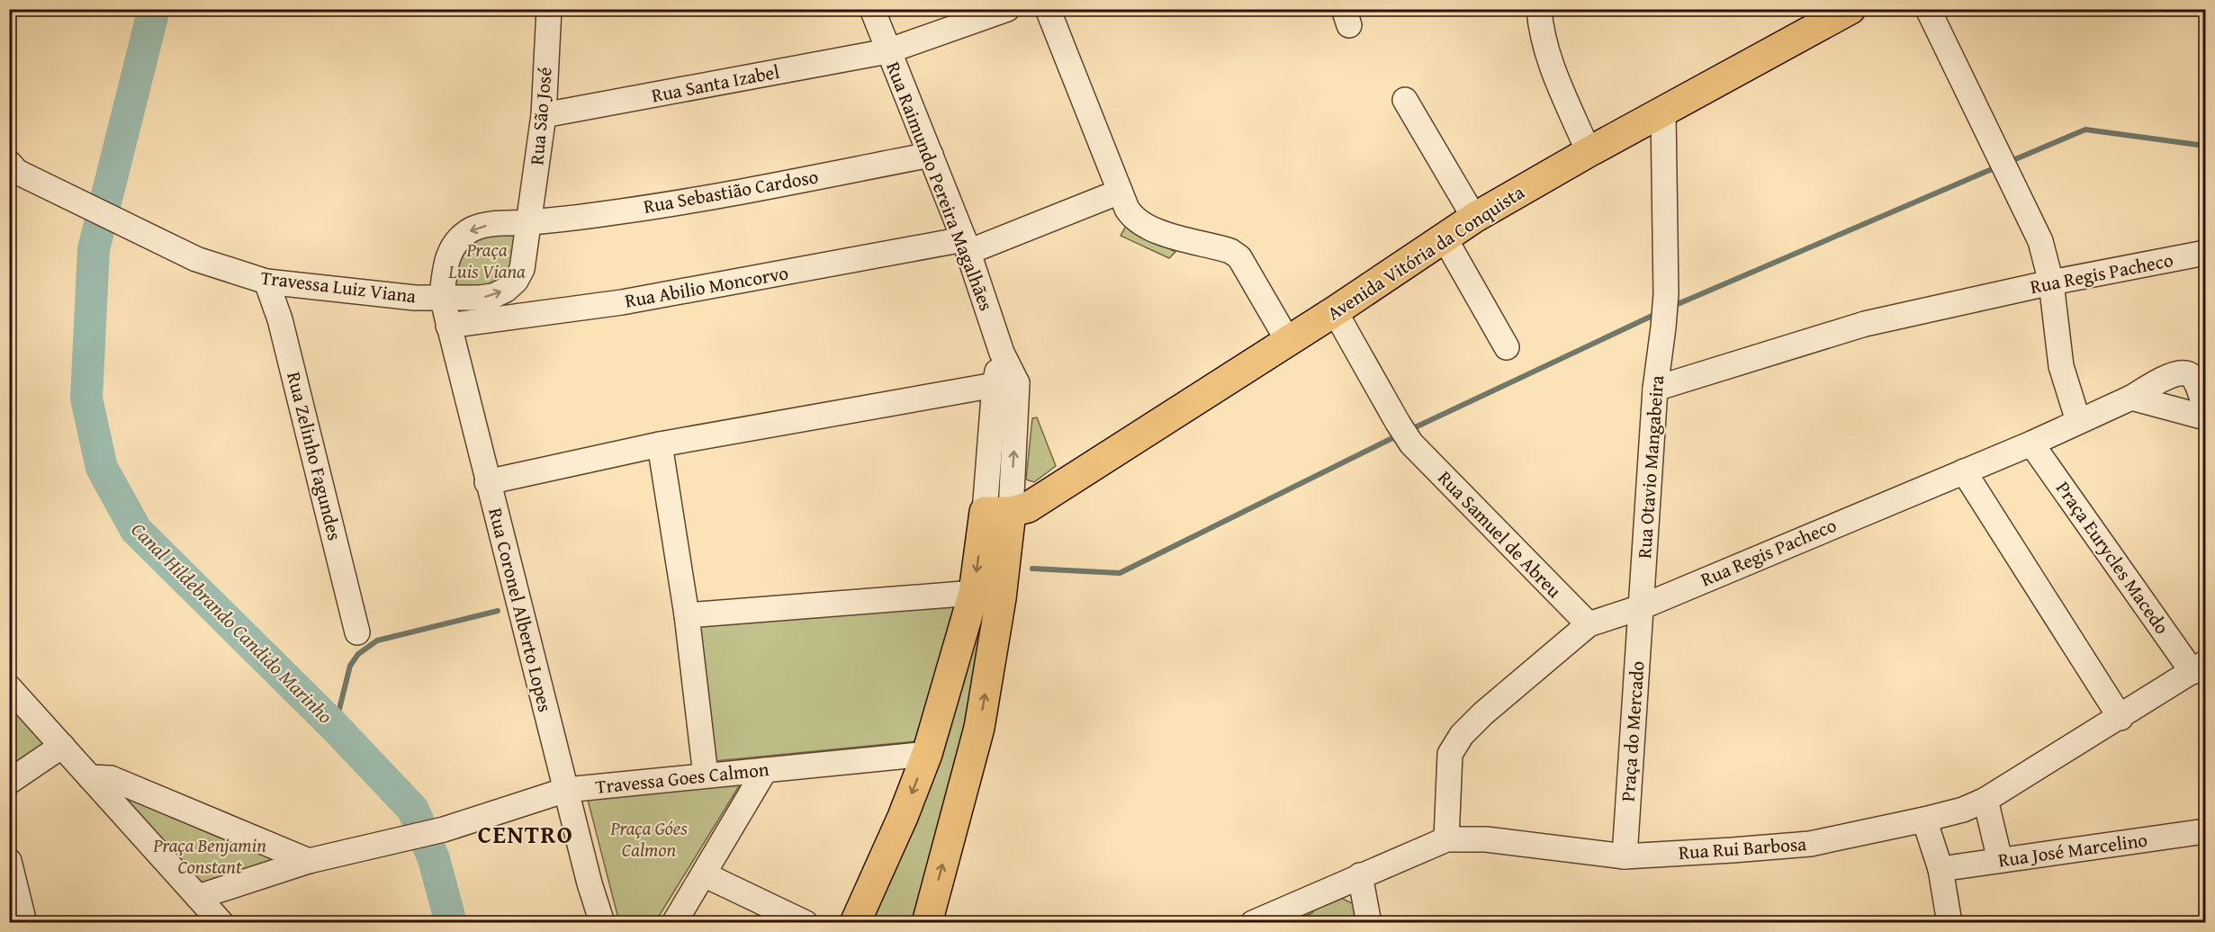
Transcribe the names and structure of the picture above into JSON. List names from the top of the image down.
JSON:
{
  "streets": {
    "main road": ["Avenida Vitória da Conquista"],
    "street": [
      "Rua Santa Izabel",
      "Rua São José",
      "Rua Raimundo Pereira Magalhães",
      "Rua Sebastião Cardoso",
      "Rua Regis Pacheco",
      "Travessa Luiz Viana",
      "Rua Abilio Moncorvo",
      "Rua Zelinho Fagundes",
      "Rua Otavio Mangabeira",
      "Rua Samuel de Abreu",
      "Praça Eurycles Macedo",
      "Rua Coronel Alberto Lopes",
      "Praça do Mercado",
      "Travessa Goes Calmon",
      "Rua Rui Barbosa",
      "Rua José Marcelino"
    ]
  },
  "crossings": [
    ["Rua Santa Izabel", "Rua São José"],
    ["Rua Santa Izabel", "Rua Raimundo Pereira Magalhães"],
    ["Rua São José", "Rua Sebastião Cardoso"],
    ["Rua São José", "Travessa Luiz Viana"],
    ["Rua São José", "Rua Coronel Alberto Lopes"],
    ["Rua Raimundo Pereira Magalhães", "Rua Sebastião Cardoso"],
    ["Rua Raimundo Pereira Magalhães", "Rua Abilio Moncorvo"],
    ["Avenida Vitória da Conquista", "Rua Otavio Mangabeira"],
    ["Avenida Vitória da Conquista", "Rua Samuel de Abreu"],
    ["Rua Regis Pacheco", "Rua Otavio Mangabeira"],
    ["Rua Regis Pacheco", "Rua Samuel de Abreu"],
    ["Rua Regis Pacheco", "Praça Eurycles Macedo"],
    ["Rua Regis Pacheco", "Praça do Mercado"],
    ["Rua Regis Pacheco", "Rua Rui Barbosa"],
    ["Travessa Luiz Viana", "Rua Zelinho Fagundes"],
    ["Travessa Luiz Viana", "Rua Coronel Alberto Lopes"],
    ["Rua Abilio Moncorvo", "Rua Coronel Alberto Lopes"],
    ["Rua Otavio Mangabeira", "Praça do Mercado"],
    ["Praça Eurycles Macedo", "Rua Rui Barbosa"],
    ["Rua Coronel Alberto Lopes", "Travessa Goes Calmon"],
    ["Praça do Mercado", "Rua Rui Barbosa"]
  ],
  "districts": ["CENTRO"],
  "water": ["Canal Hildebrando Candido Marinho"],
  "parks": ["Praça Luis Viana", "Praça Góes Calmon", "Praça Benjamin Constant"]
}
